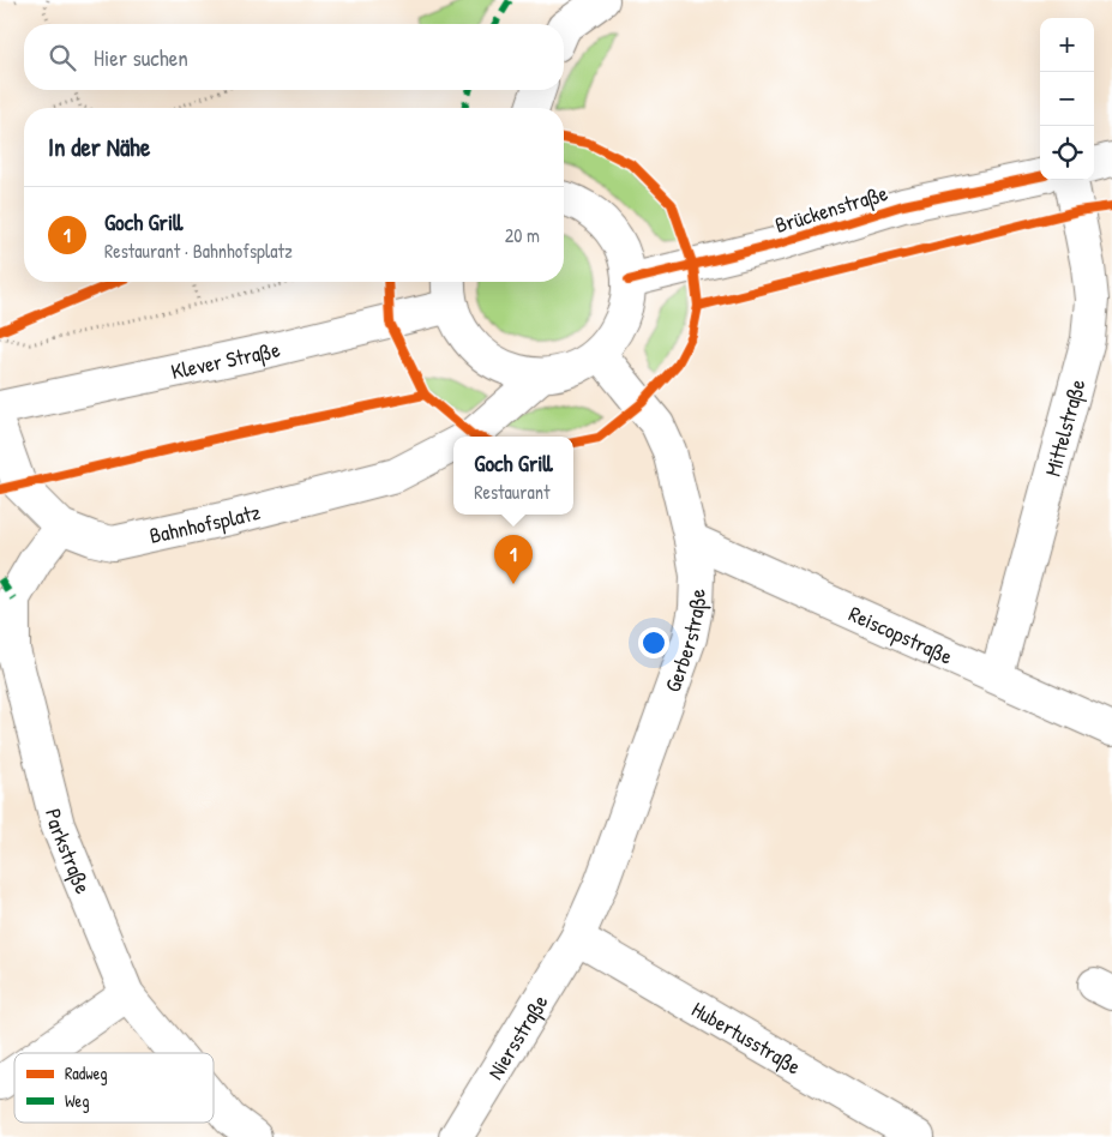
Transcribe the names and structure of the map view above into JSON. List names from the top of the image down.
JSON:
{
  "streets": {
    "street": [
      "Brückenstraße",
      "Klever Straße",
      "Mittelstraße",
      "Bahnhofsplatz",
      "Reiscopstraße",
      "Gerberstraße",
      "Parkstraße",
      "Niersstraße",
      "Hubertusstraße"
    ]
  },
  "crossings": [
    ["Mittelstraße", "Reiscopstraße"],
    ["Bahnhofsplatz", "Parkstraße"],
    ["Reiscopstraße", "Gerberstraße"],
    ["Gerberstraße", "Niersstraße"],
    ["Gerberstraße", "Hubertusstraße"],
    ["Niersstraße", "Hubertusstraße"]
  ],
  "legend": ["Radweg", "Weg"],
  "page": {
    "map_buttons": ["+", "−"],
    "search": "Hier suchen",
    "heading": "In der Nähe",
    "list": [
      {
        "mark": "1",
        "name": "Goch Grill",
        "note": "Restaurant · Bahnhofsplatz",
        "value": "20 m"
      }
    ],
    "popup": ["Goch Grill", "Restaurant"],
    "pins": "1"
  }
}
